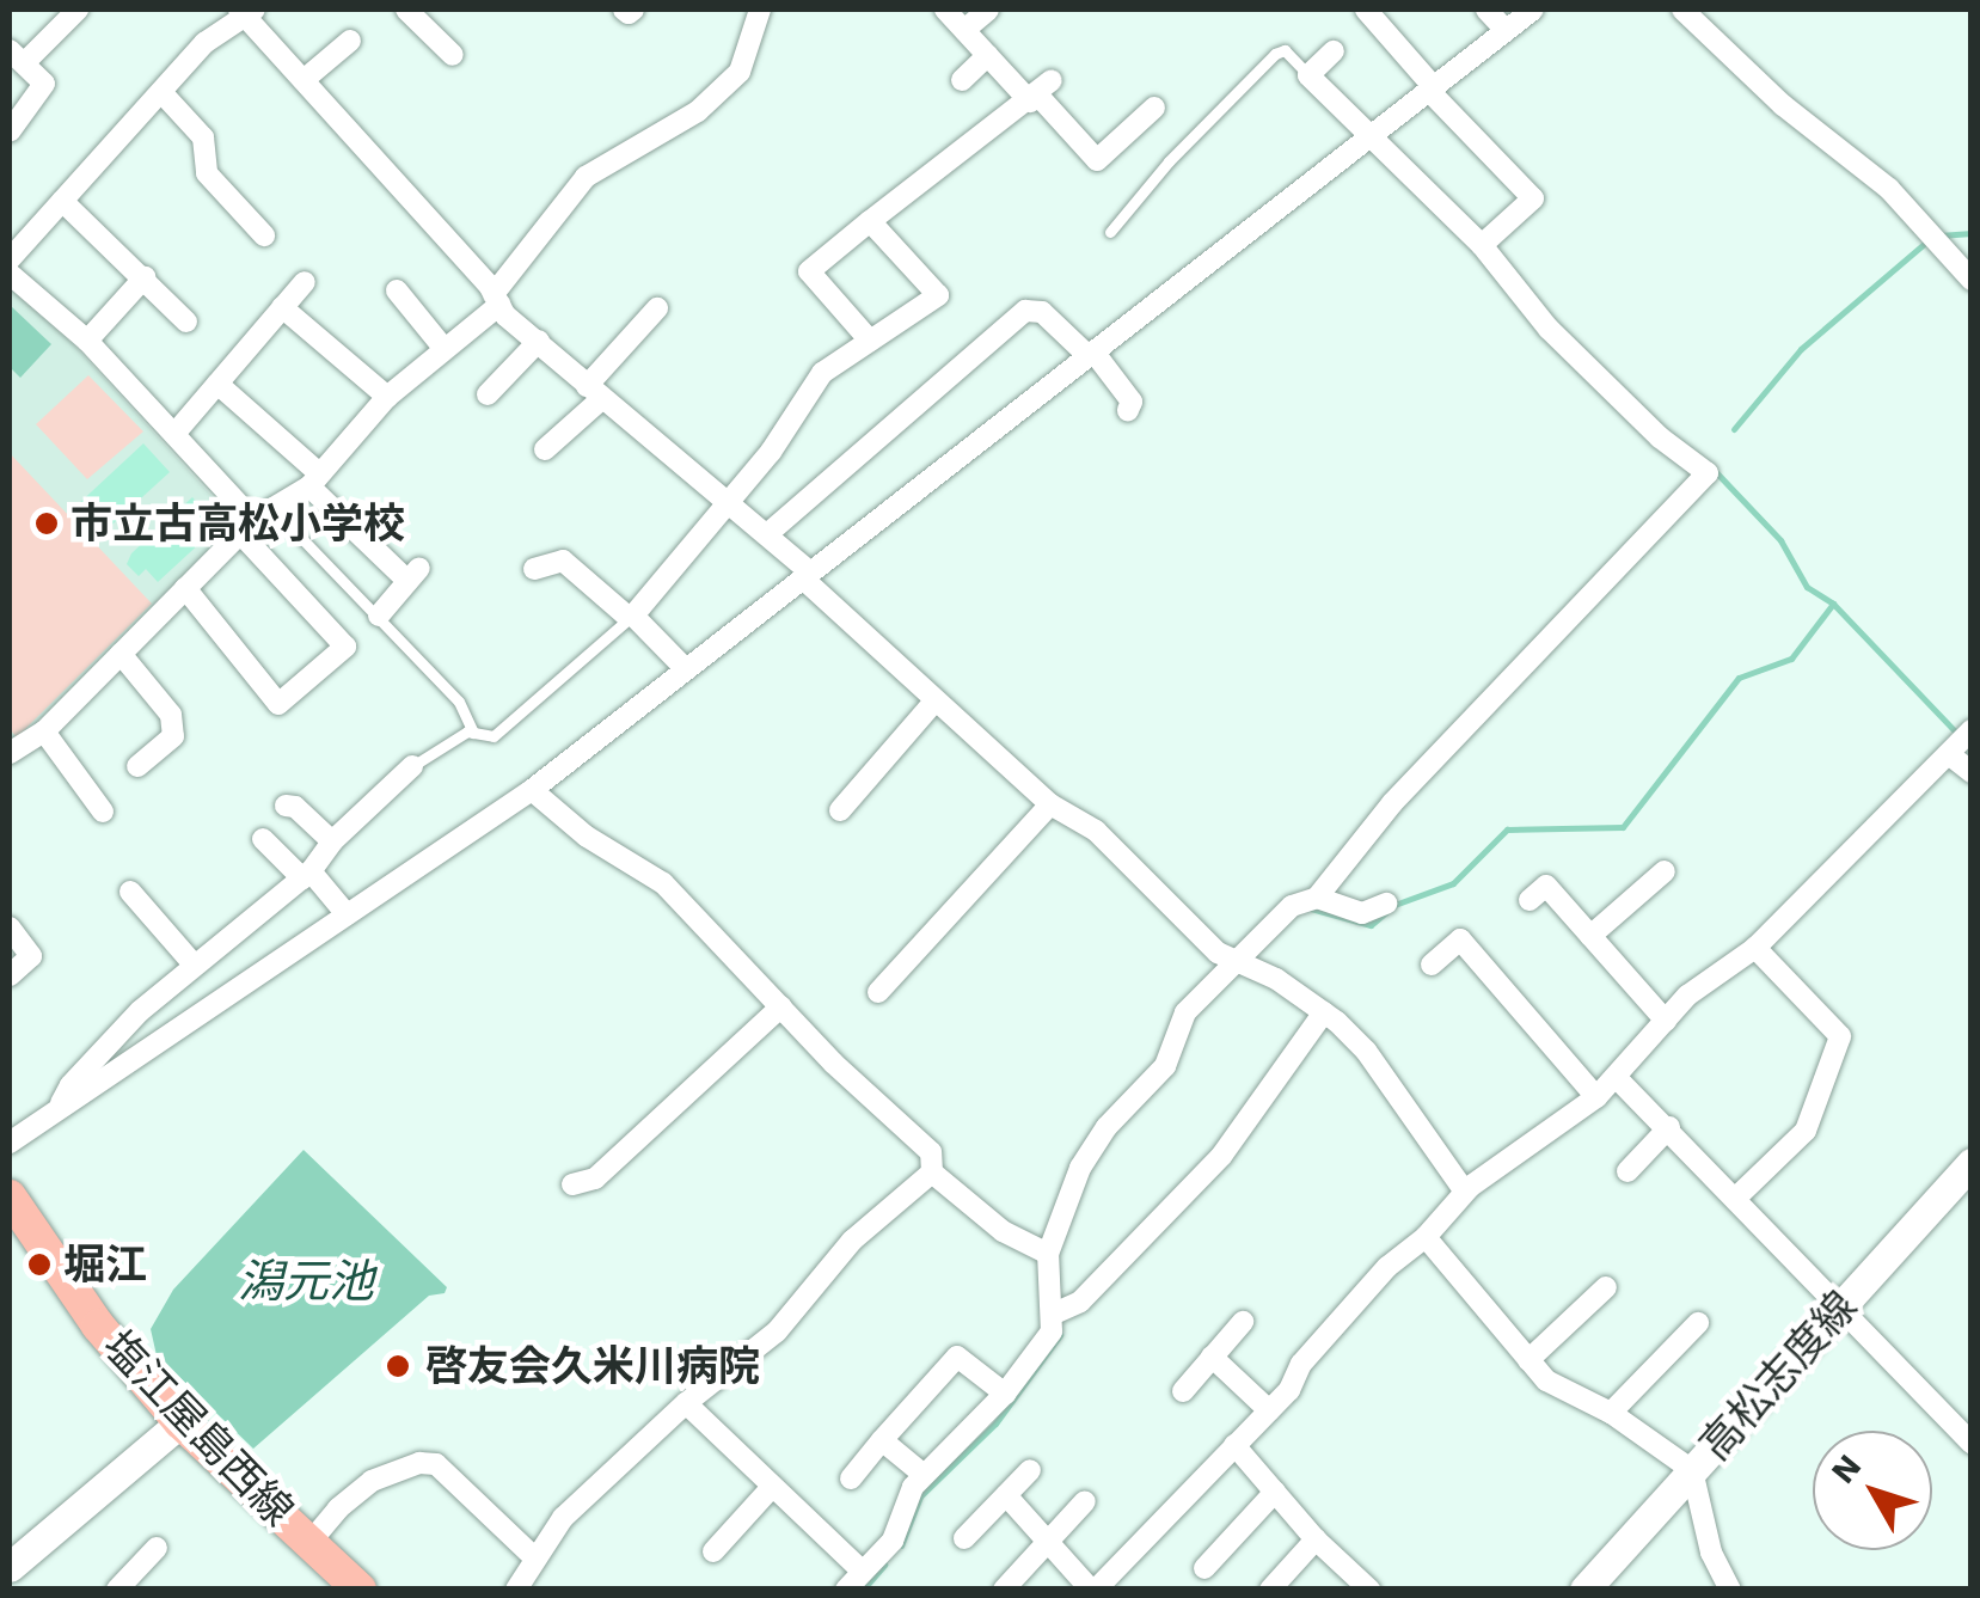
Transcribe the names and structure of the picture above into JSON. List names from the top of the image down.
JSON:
{
  "streets": {
    "main road": ["高松志度線", "塩江屋島西線"]
  },
  "water": ["潟元池"],
  "places": ["市立古高松小学校", "堀江", "啓友会久米川病院"],
  "north": "top left"
}
